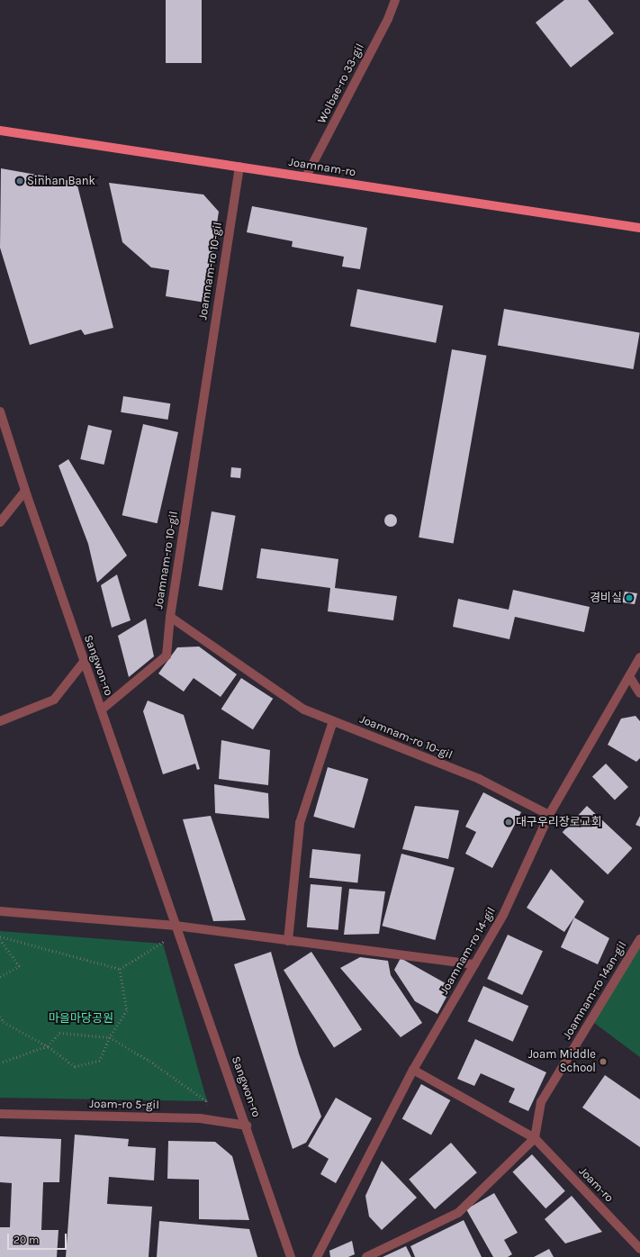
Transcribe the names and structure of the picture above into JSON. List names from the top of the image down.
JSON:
{
  "streets": {
    "main road": ["Joamnam-ro"],
    "street": [
      "Wolbae-ro 33-gil",
      "Joamnam-ro 10-gil",
      "Sangwon-ro",
      "Joamnam-ro 14-gil",
      "Joamnam-ro 14an-gil",
      "Joam-ro 5-gil",
      "Joam-ro"
    ]
  },
  "crossings": [
    ["Wolbae-ro 33-gil", "Joamnam-ro"],
    ["Joamnam-ro", "Joamnam-ro 10-gil"],
    ["Joamnam-ro 10-gil", "Joamnam-ro 14-gil"],
    ["Sangwon-ro", "Joam-ro 5-gil"],
    ["Joamnam-ro 14-gil", "Joam-ro"],
    ["Joamnam-ro 14an-gil", "Joam-ro"]
  ],
  "parks": ["마을마당공원"],
  "places": [
    "Sinhan Bank",
    "경비실",
    "대구우리장로교회",
    "Joam Middle School"
  ],
  "scale_bar": "20 m"
}
